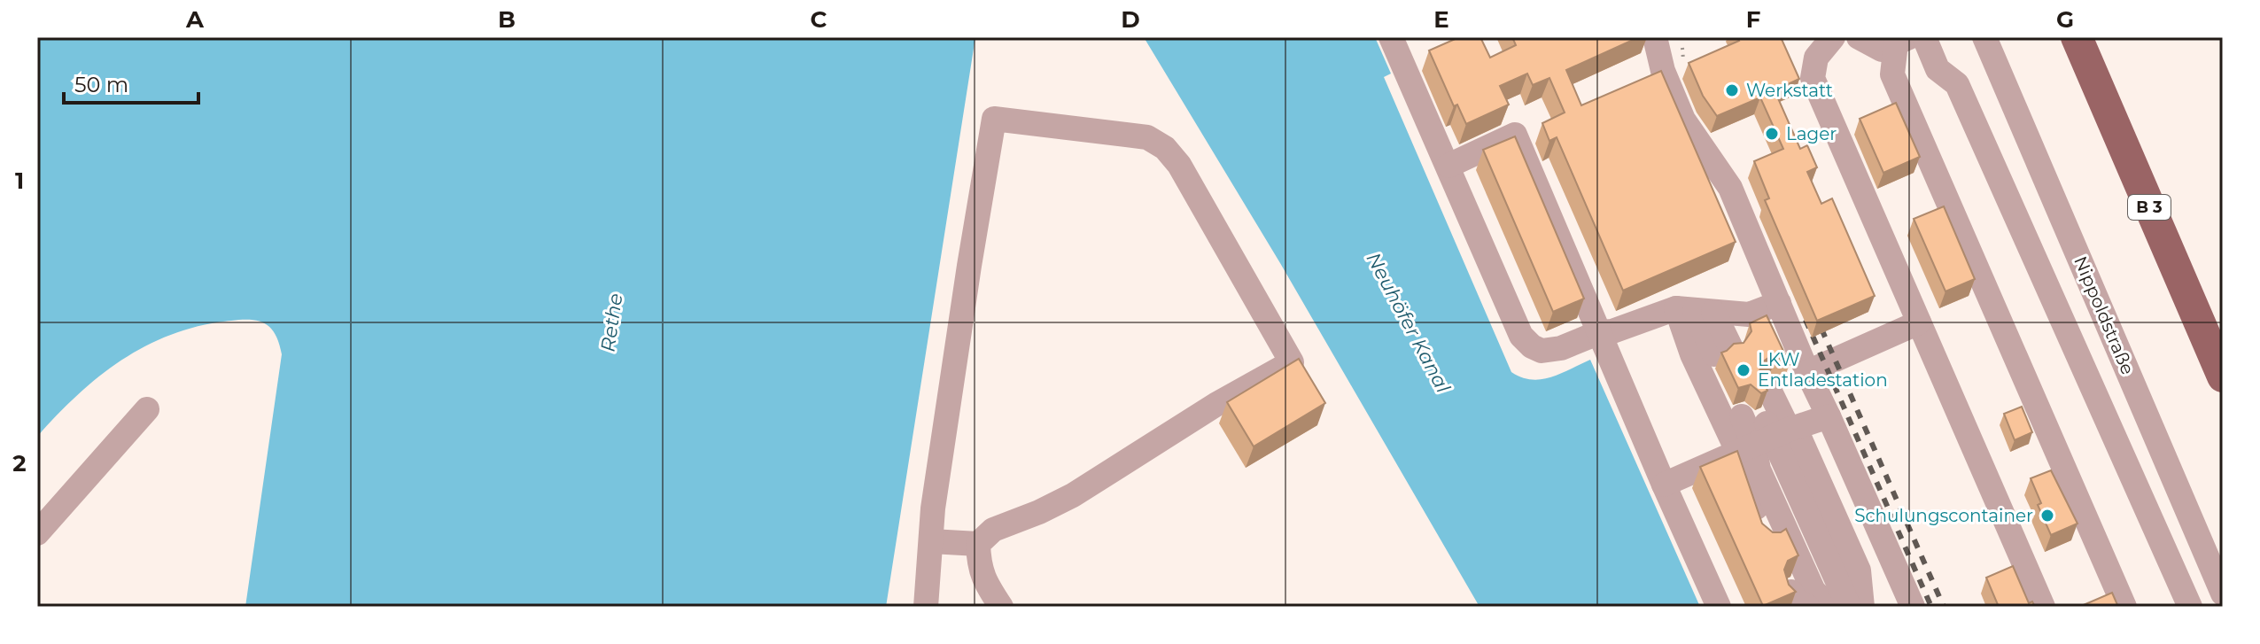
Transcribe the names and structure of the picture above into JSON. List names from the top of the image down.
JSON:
{
  "streets": {
    "main road": ["B 3"],
    "street": ["Nippoldstraße"]
  },
  "water": ["Rethe", "Neuhöfer Kanal"],
  "places": [
    "Werkstatt",
    "Lager",
    "LKW Entladestation",
    "Schulungscontainer"
  ],
  "scale_bar": "50 m",
  "grid": {
    "columns": [
      "A",
      "B",
      "C",
      "D",
      "E",
      "F",
      "G"
    ],
    "rows": ["1", "2"]
  }
}
